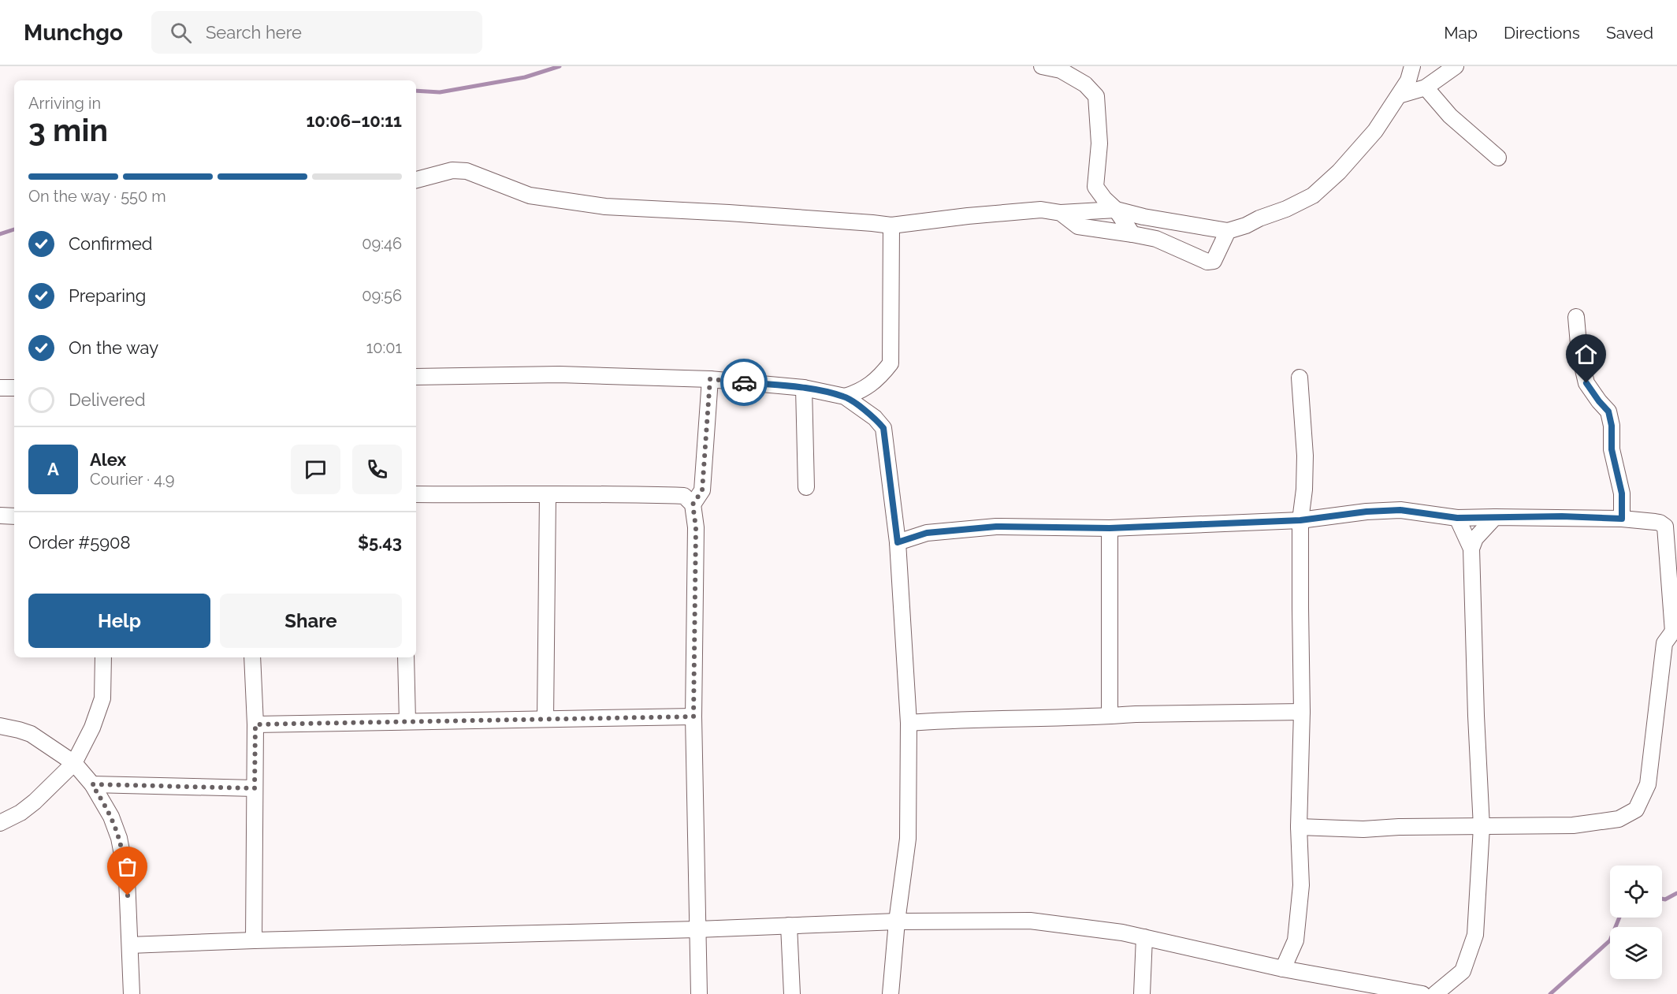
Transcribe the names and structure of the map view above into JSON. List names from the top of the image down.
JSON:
{
  "page": {
    "header": "Munchgo",
    "search": "Search here",
    "nav": ["Map", "Directions", "Saved"],
    "heading": ["3 min", "Arriving in", "10:06–10:11"],
    "panel": [
      "Alex",
      "Courier · 4.9",
      "Order #5908",
      "$5.43"
    ],
    "bar": "On the way · 550 m",
    "list": [
      ["Confirmed", "09:46"],
      ["Preparing", "09:56"],
      ["On the way", "10:01"],
      "Delivered"
    ],
    "round": "A",
    "buttons": ["Help", "Share"]
  }
}
